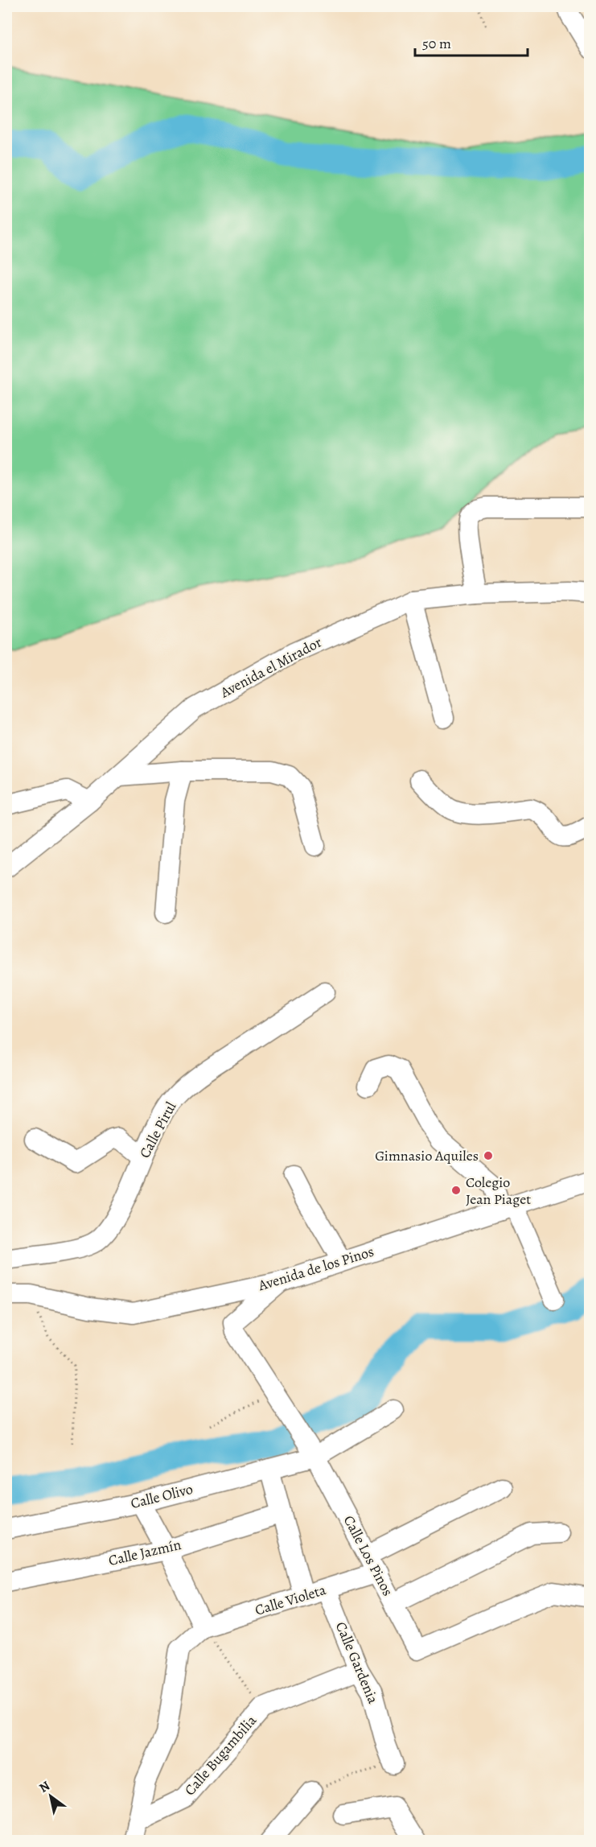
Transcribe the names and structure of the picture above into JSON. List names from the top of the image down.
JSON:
{
  "streets": {
    "street": [
      "Avenida el Mirador",
      "Calle Pirul",
      "Avenida de los Pinos",
      "Calle Olivo",
      "Calle Jazmín",
      "Calle Los Pinos",
      "Calle Violeta",
      "Calle Gardenia",
      "Calle Bugambilia"
    ]
  },
  "crossings": [
    ["Avenida de los Pinos", "Calle Los Pinos"],
    ["Calle Olivo", "Calle Los Pinos"],
    ["Calle Los Pinos", "Calle Violeta"],
    ["Calle Violeta", "Calle Gardenia"],
    ["Calle Gardenia", "Calle Bugambilia"]
  ],
  "places": ["Gimnasio Aquiles", "Colegio Jean Piaget"],
  "scale_bar": "50 m",
  "north": "top left"
}
